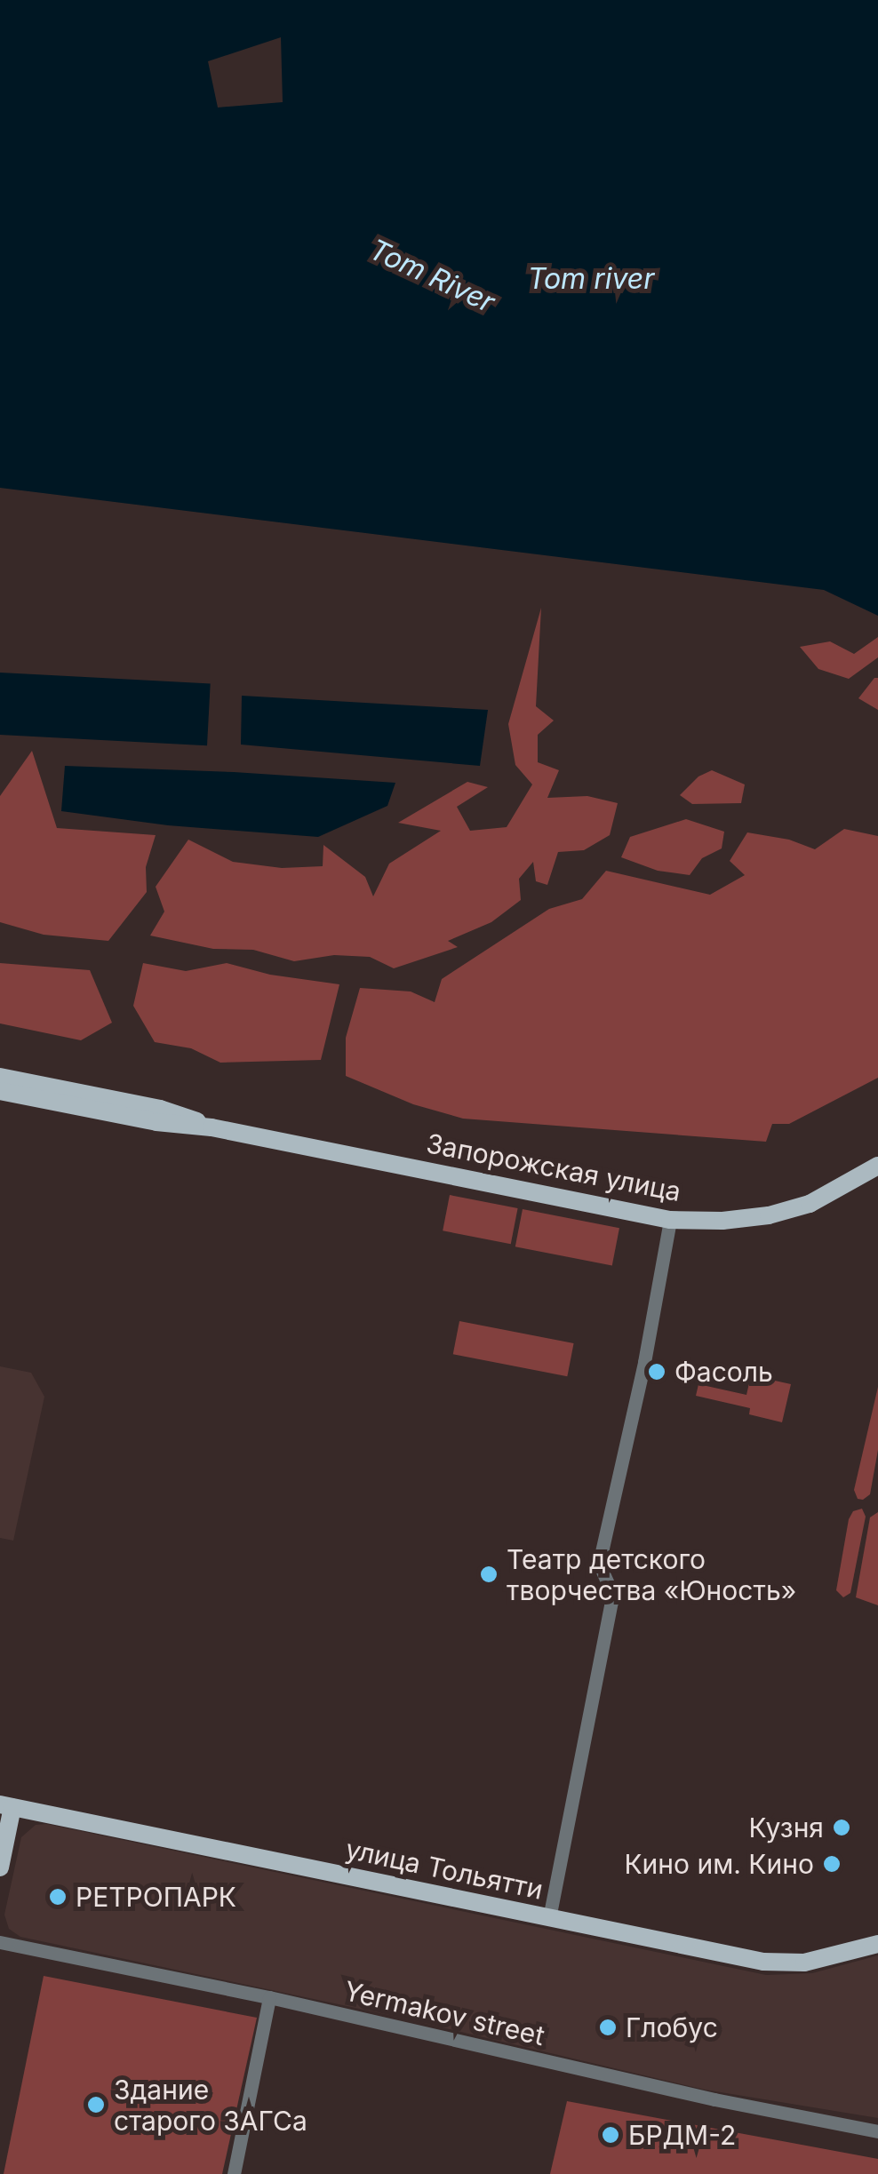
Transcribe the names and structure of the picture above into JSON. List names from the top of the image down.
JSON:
{
  "streets": {
    "main road": ["Запорожская улица", "улица Тольятти"],
    "street": ["Yermakov street"]
  },
  "water": ["Tom River", "Tom river"],
  "places": [
    "Фасоль",
    "Театр детского творчества «Юность»",
    "Кузня",
    "Кино им. Кино",
    "РЕТРОПАРК",
    "Глобус",
    "Здание старого ЗАГСа",
    "БРДМ-2"
  ]
}
